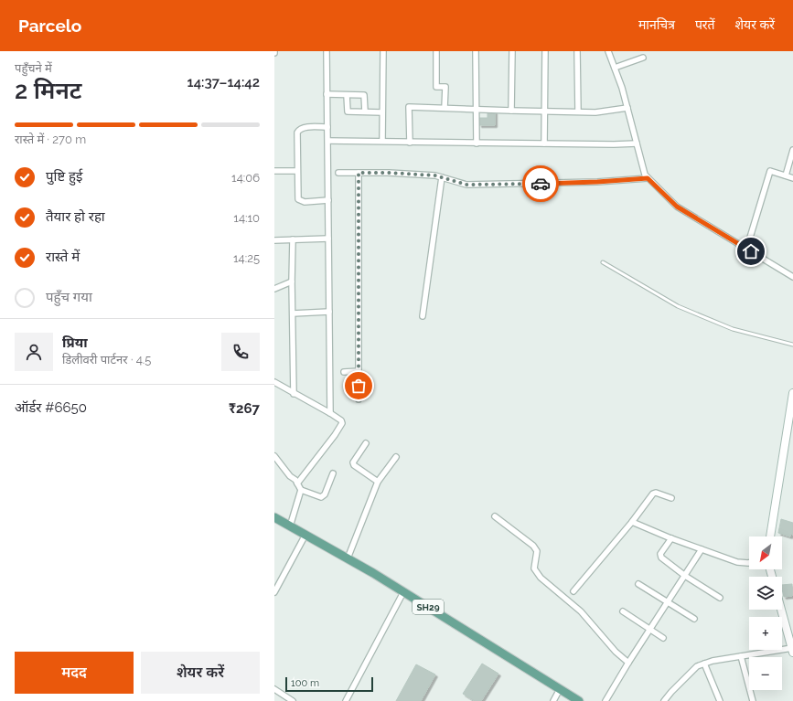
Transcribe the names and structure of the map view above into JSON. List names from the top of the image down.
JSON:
{
  "streets": {
    "main road": ["SH29"]
  },
  "scale_bar": "100 m",
  "north": "bottom left",
  "page": {
    "header": "Parcelo",
    "nav": ["मानचित्र", "परतें", "शेयर करें"],
    "heading": ["2 मिनट", "पहुँचने में", "14:37–14:42"],
    "panel": [
      "प्रिया",
      "डिलीवरी पार्टनर · 4.5",
      "ऑर्डर #6650",
      "₹267"
    ],
    "bar": "रास्ते में · 270 m",
    "list": [
      ["पुष्टि हुई", "14:06"],
      ["तैयार हो रहा", "14:10"],
      ["रास्ते में", "14:25"],
      "पहुँच गया"
    ],
    "map_buttons": ["+", "−"],
    "buttons": ["मदद", "शेयर करें"],
    "scale": "100 m"
  }
}
